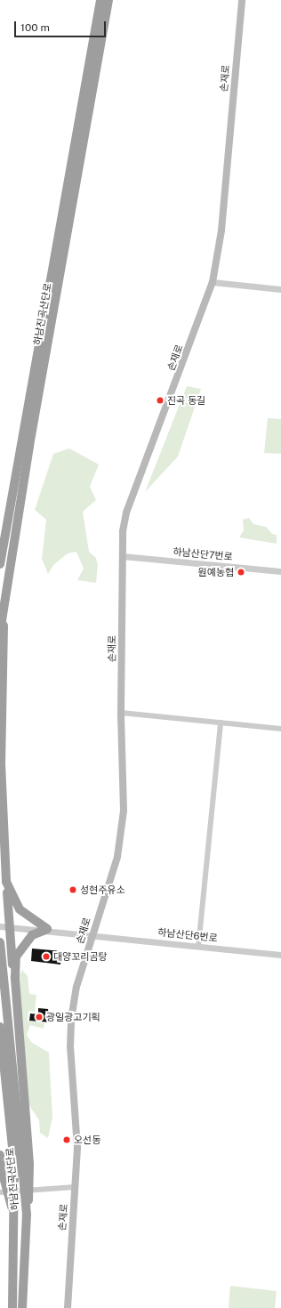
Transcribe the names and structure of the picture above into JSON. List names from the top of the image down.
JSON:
{
  "streets": {
    "highway": ["하남진곡산단로"],
    "main road": ["손재로"],
    "street": ["하남산단7번로", "하남산단6번로"]
  },
  "crossings": [
    ["손재로", "하남산단7번로"],
    ["손재로", "하남산단6번로"]
  ],
  "places": [
    "진곡 동길",
    "원예농협",
    "성현주유소",
    "대양꼬리곰탕",
    "광일광고기획",
    "오선동"
  ],
  "scale_bar": "100 m"
}
